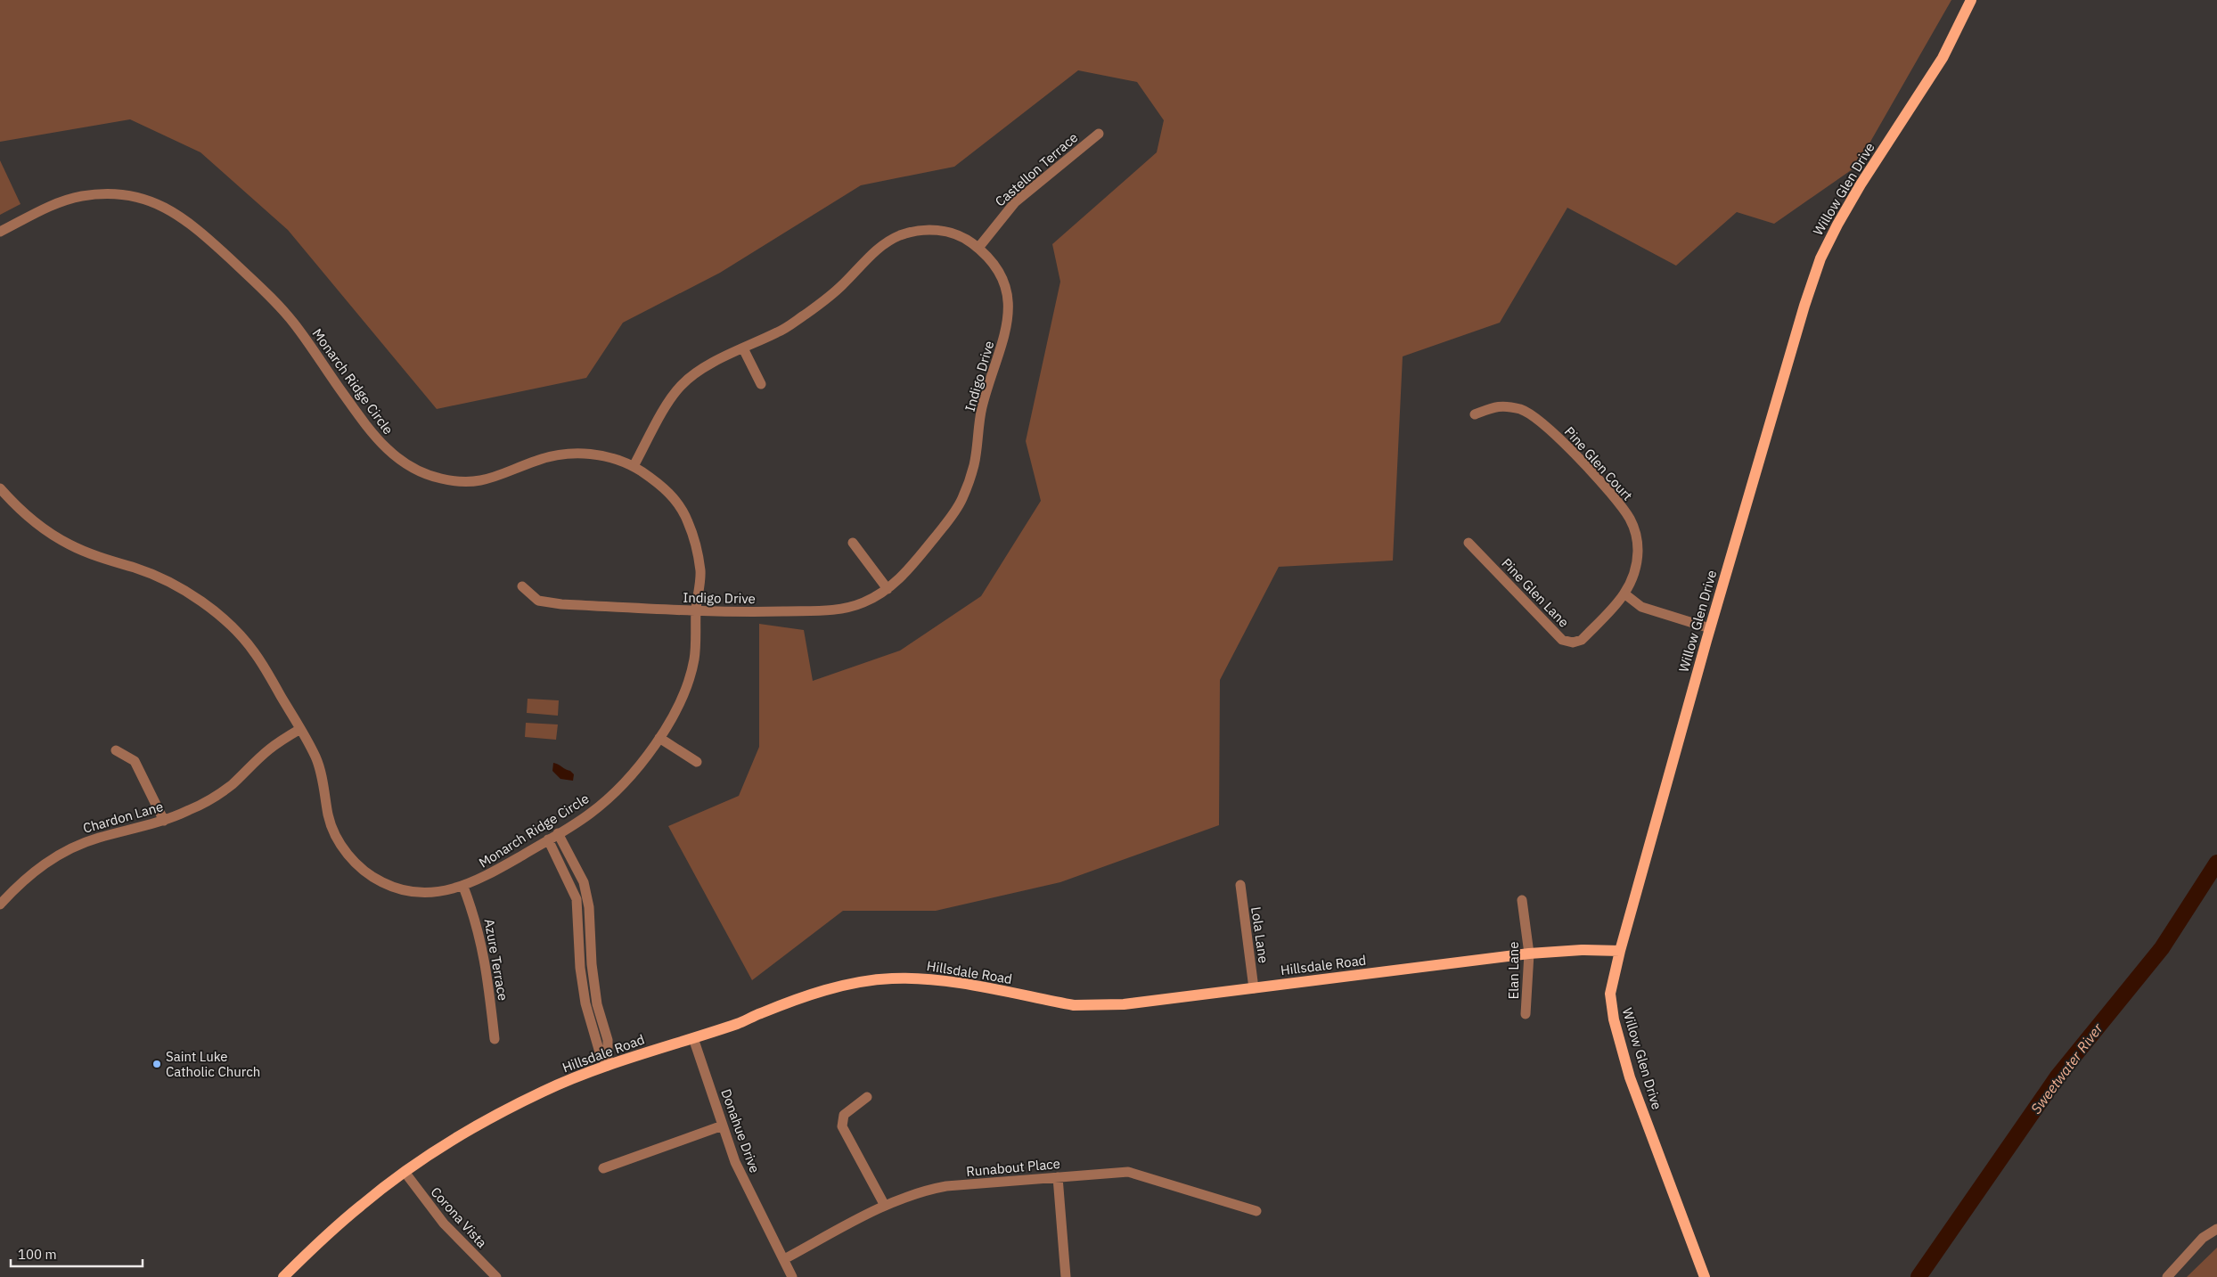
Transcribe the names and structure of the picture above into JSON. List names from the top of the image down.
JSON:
{
  "streets": {
    "main road": ["Willow Glen Drive", "Hillsdale Road"],
    "street": [
      "Castellon Terrace",
      "Indigo Drive",
      "Monarch Ridge Circle",
      "Pine Glen Court",
      "Pine Glen Lane",
      "Chardon Lane",
      "Lola Lane",
      "Azure Terrace",
      "Elan Lane",
      "Donahue Drive",
      "Runabout Place",
      "Corona Vista"
    ]
  },
  "crossings": [
    ["Castellon Terrace", "Indigo Drive"],
    ["Willow Glen Drive", "Hillsdale Road"],
    ["Indigo Drive", "Monarch Ridge Circle"],
    ["Monarch Ridge Circle", "Chardon Lane"],
    ["Monarch Ridge Circle", "Azure Terrace"],
    ["Pine Glen Court", "Pine Glen Lane"],
    ["Lola Lane", "Hillsdale Road"],
    ["Hillsdale Road", "Elan Lane"],
    ["Hillsdale Road", "Donahue Drive"],
    ["Hillsdale Road", "Corona Vista"],
    ["Donahue Drive", "Runabout Place"]
  ],
  "water": ["Sweetwater River"],
  "places": ["Saint Luke Catholic Church"],
  "scale_bar": "100 m"
}
